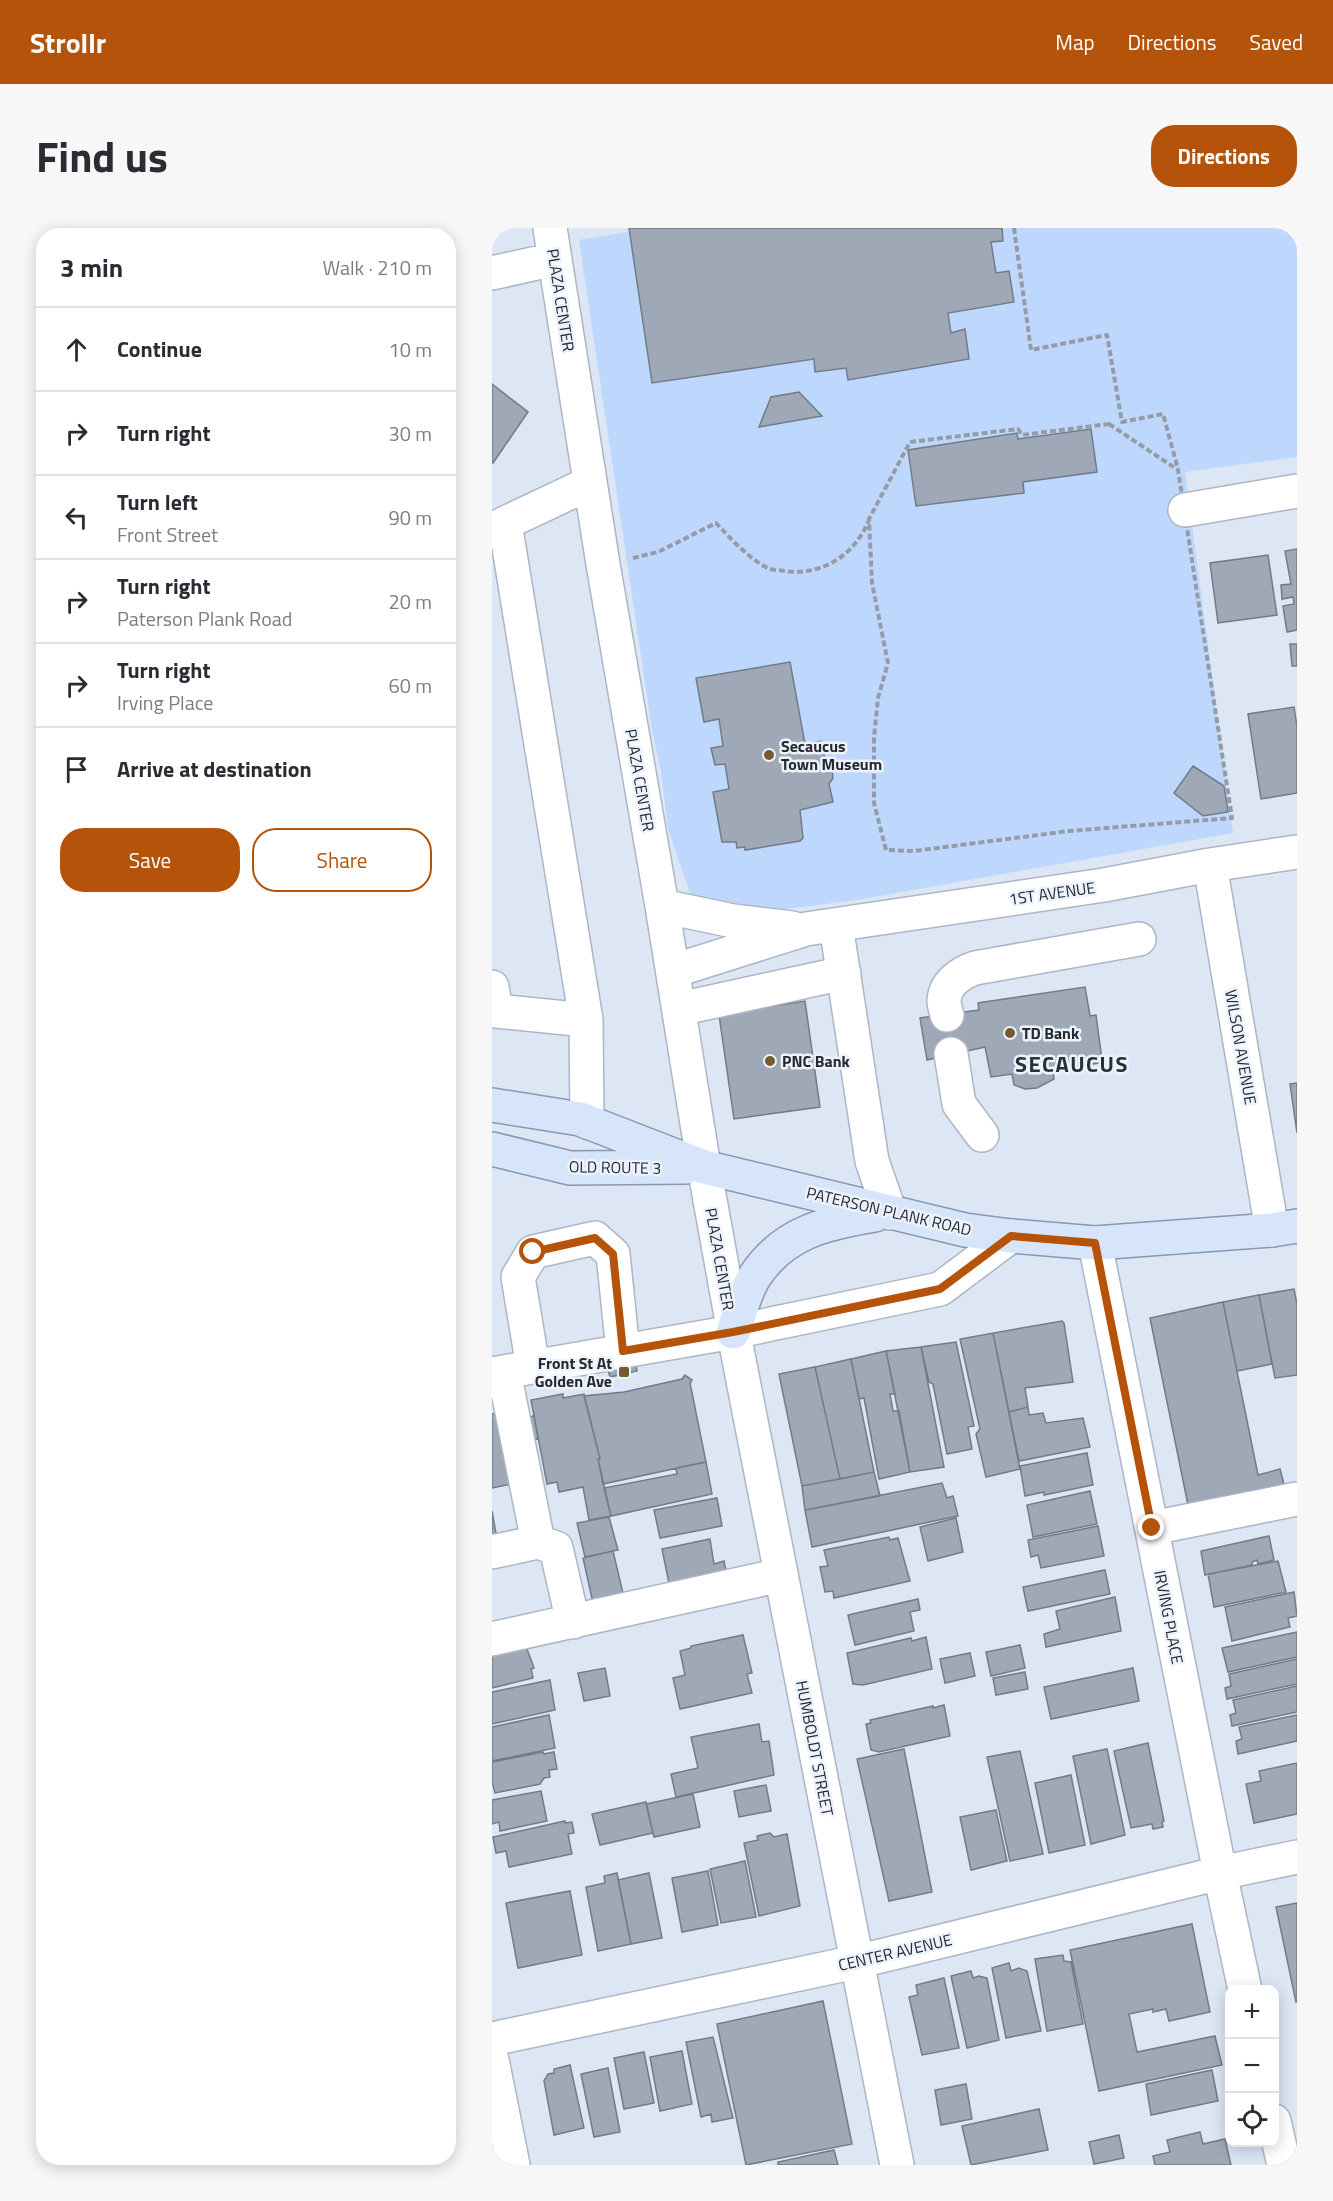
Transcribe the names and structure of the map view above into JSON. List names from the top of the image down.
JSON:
{
  "streets": {
    "main road": ["OLD ROUTE 3", "PATERSON PLANK ROAD"],
    "street": [
      "PLAZA CENTER",
      "1ST AVENUE",
      "WILSON AVENUE",
      "IRVING PLACE",
      "HUMBOLDT STREET",
      "CENTER AVENUE"
    ]
  },
  "crossings": [
    ["PLAZA CENTER", "1ST AVENUE"],
    ["PLAZA CENTER", "OLD ROUTE 3"],
    ["PLAZA CENTER", "PATERSON PLANK ROAD"],
    ["PLAZA CENTER", "HUMBOLDT STREET"],
    ["1ST AVENUE", "WILSON AVENUE"],
    ["WILSON AVENUE", "PATERSON PLANK ROAD"],
    ["OLD ROUTE 3", "PATERSON PLANK ROAD"],
    ["PATERSON PLANK ROAD", "IRVING PLACE"],
    ["IRVING PLACE", "CENTER AVENUE"],
    ["HUMBOLDT STREET", "CENTER AVENUE"]
  ],
  "districts": ["SECAUCUS"],
  "places": {
    "other": ["Secaucus Town Museum", "TD Bank", "PNC Bank"],
    "transit": ["Front St At Golden Ave"]
  },
  "page": {
    "header": "Strollr",
    "nav": ["Map", "Directions", "Saved"],
    "title": "Find us",
    "buttons": [
      "Directions",
      ["Save", "Share"]
    ],
    "heading": ["3 min", "Walk · 210 m"],
    "list": [
      ["Continue", "10 m"],
      ["Turn right", "30 m"],
      ["Turn left", "Front Street", "90 m"],
      ["Turn right", "Paterson Plank Road", "20 m"],
      ["Turn right", "Irving Place", "60 m"],
      "Arrive at destination"
    ],
    "map_buttons": ["+", "−"]
  }
}
